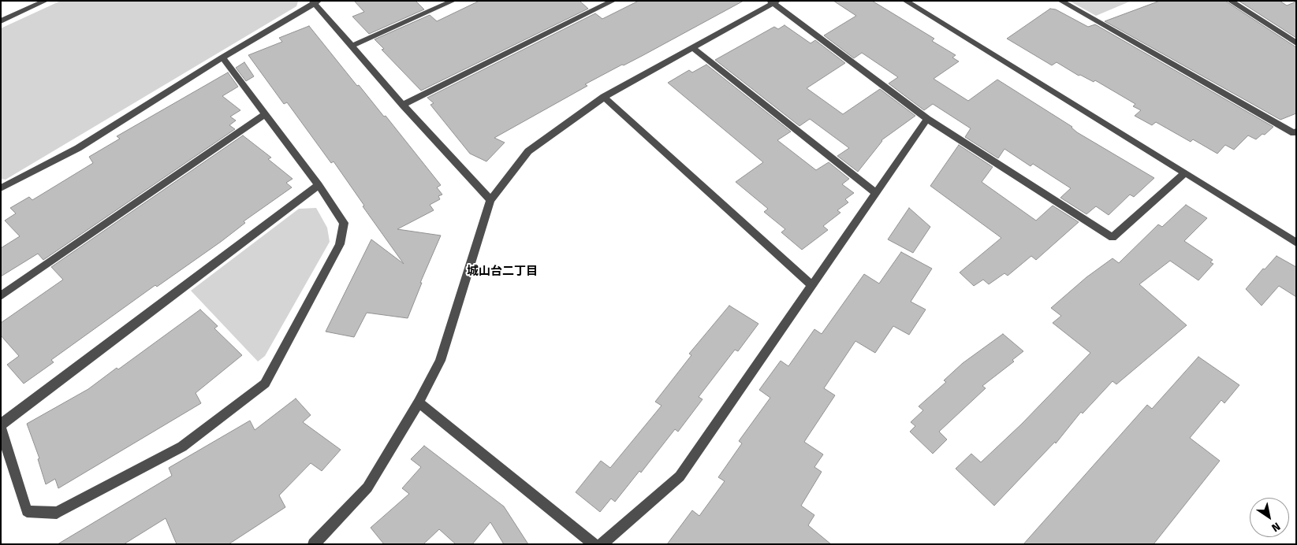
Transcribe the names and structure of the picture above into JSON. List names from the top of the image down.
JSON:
{
  "districts": ["城山台二丁目"],
  "north": "bottom right"
}
